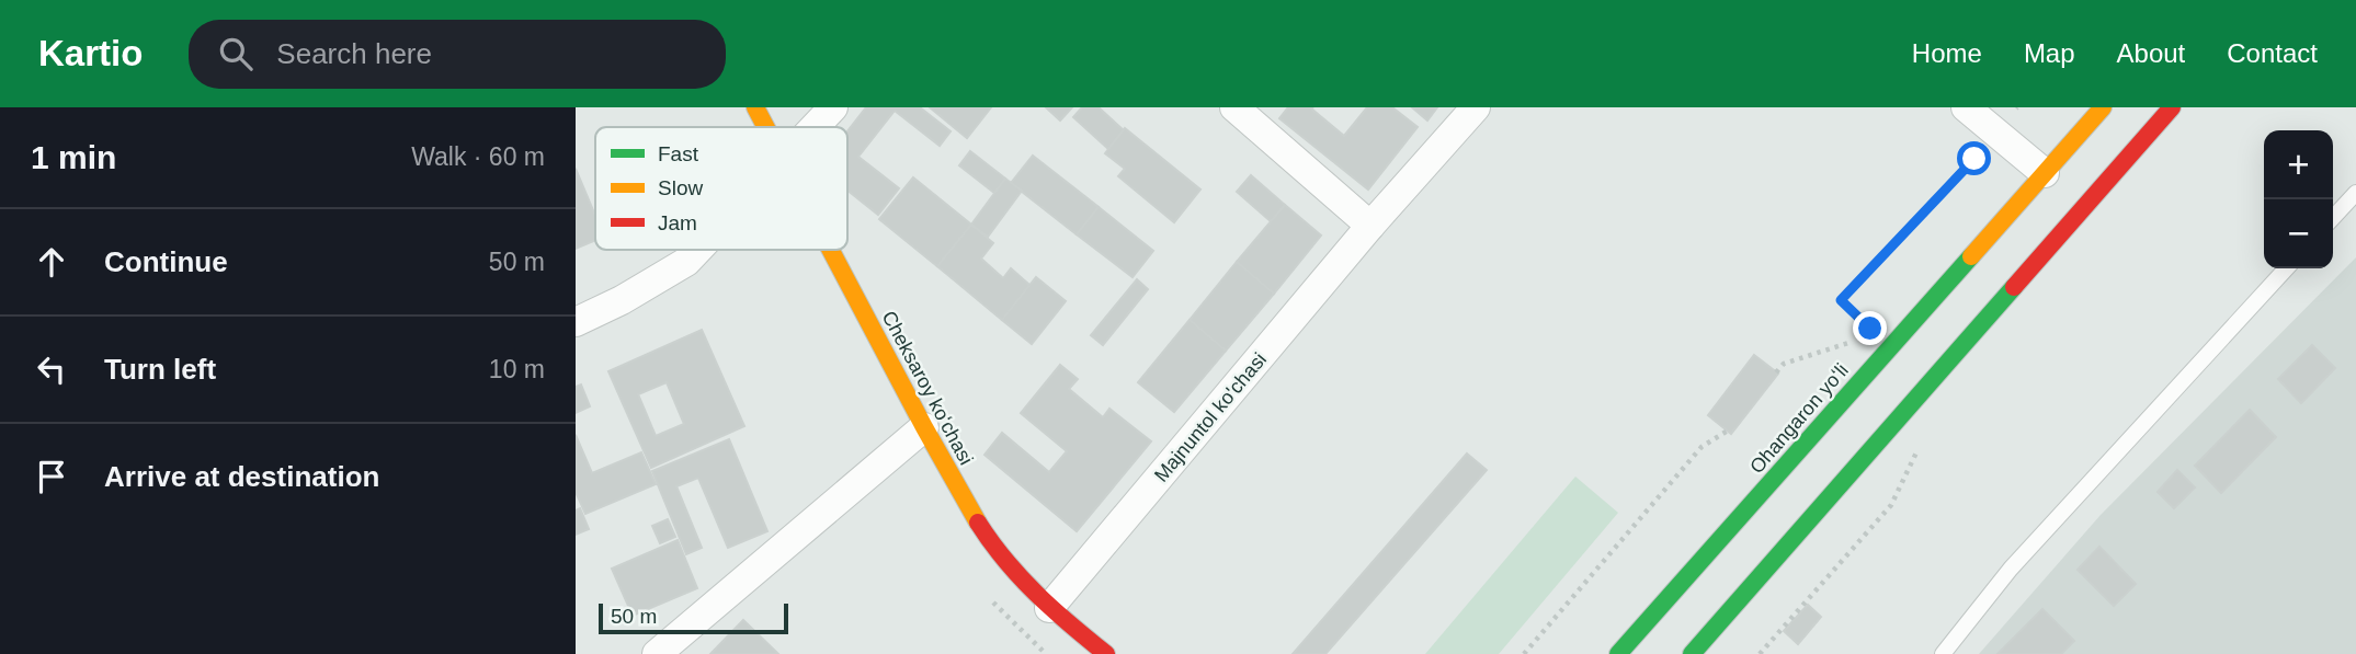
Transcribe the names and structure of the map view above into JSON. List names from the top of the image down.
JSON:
{
  "streets": {
    "main road": ["Cheksaroy koʻchasi", "Ohangaron yoʻli"],
    "street": ["Majnuntol ko'chasi"]
  },
  "crossings": [
    ["Cheksaroy koʻchasi", "Majnuntol ko'chasi"]
  ],
  "legend": ["Fast", "Slow", "Jam"],
  "scale_bar": "50 m",
  "page": {
    "header": "Kartio",
    "search": "Search here",
    "nav": [
      "Home",
      "Map",
      "About",
      "Contact"
    ],
    "heading": ["1 min", "Walk · 60 m"],
    "map_buttons": ["+", "−"],
    "list": [
      ["Continue", "50 m"],
      ["Turn left", "10 m"],
      "Arrive at destination"
    ],
    "scale": "50 m"
  }
}
